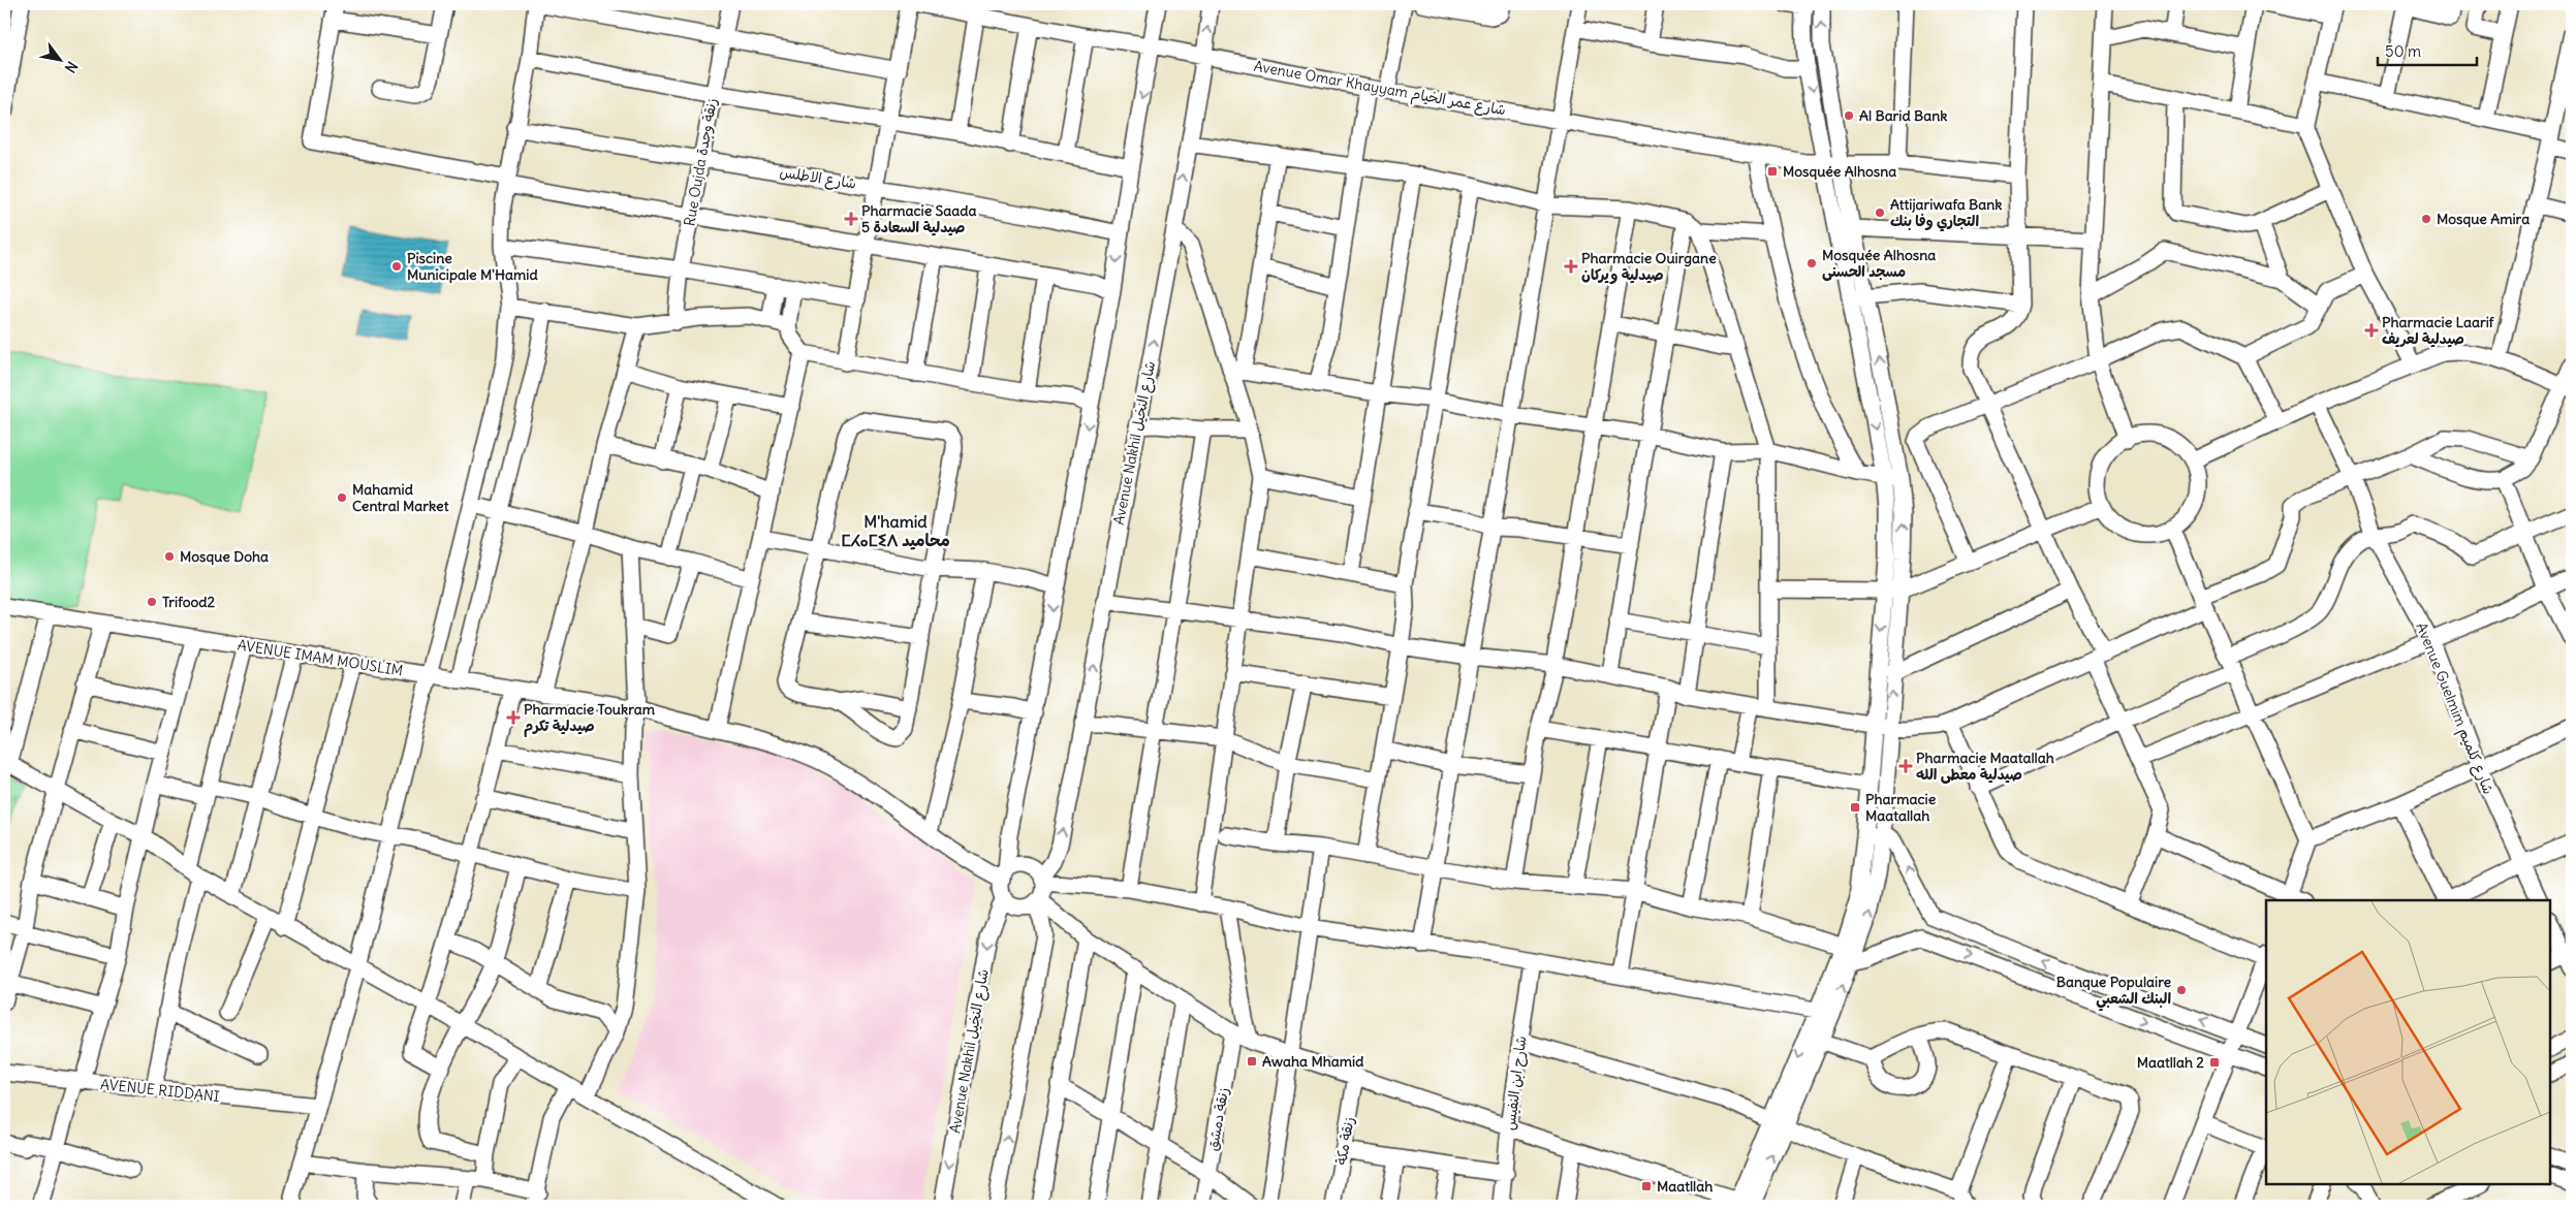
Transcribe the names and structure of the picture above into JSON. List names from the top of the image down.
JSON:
{
  "streets": {
    "street": [
      "Avenue Omar Khayyam شارع عمر الخيام",
      "Rue Oujda زنقة وجدة",
      "شارع الاطلس",
      "Avenue Nakhil شارع النخيل",
      "AVENUE IMAM MOUSLIM",
      "Avenue Guelmim شارع كلميم",
      "شارح ابن النفيس",
      "AVENUE RIDDANI",
      "زنقة دمشق",
      "زنقة مكة"
    ]
  },
  "crossings": [
    ["Avenue Omar Khayyam شارع عمر الخيام", "Avenue Nakhil شارع النخيل"],
    ["Rue Oujda زنقة وجدة", "شارع الاطلس"],
    ["Avenue Nakhil شارع النخيل", "AVENUE IMAM MOUSLIM"]
  ],
  "districts": ["M'hamid ⵎⵃⴰⵎⵉⴷ محاميد"],
  "places": {
    "other": [
      "Al Barid Bank",
      "Attijariwafa Bank التجاري وفا بنك",
      "Mosque Amira",
      "Mosquée Alhosna مسجد الحسنى",
      "Piscine Municipale M'Hamid",
      "Mahamid Central Market",
      "Mosque Doha",
      "Trifood2",
      "Banque Populaire البنك الشعبي"
    ],
    "transit": [
      "Mosquée Alhosna",
      "Pharmacie Maatallah",
      "Awaha Mhamid",
      "Maatllah 2",
      "Maatllah"
    ],
    "health": [
      "Pharmacie Saada 5 صيدلية السعادة",
      "Pharmacie Ouirgane صيدلية ويركان",
      "Pharmacie Laarif صيدلية لعريف",
      "Pharmacie Toukram صيدلية تكرم",
      "Pharmacie Maatallah صيدلية معطى الله"
    ]
  },
  "scale_bar": "50 m",
  "north": "bottom right"
}
